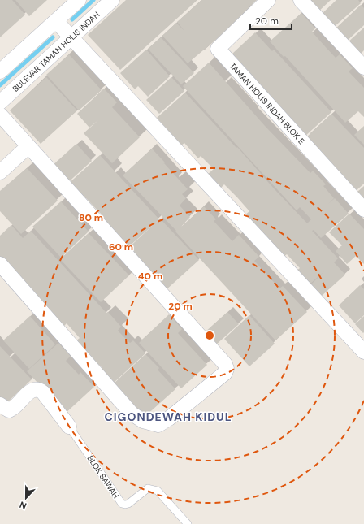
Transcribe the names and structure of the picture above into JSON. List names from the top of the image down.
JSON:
{
  "streets": {
    "street": ["BULEVAR TAMAN HOLIS INDAH", "TAMAN HOLIS INDAH BLOK E"],
    "lane": ["BLOK SAWAH"]
  },
  "districts": ["CIGONDEWAH KIDUL"],
  "scale_bar": "20 m",
  "north": "bottom",
  "rings": [
    "80 m",
    "60 m",
    "40 m",
    "20 m"
  ]
}
